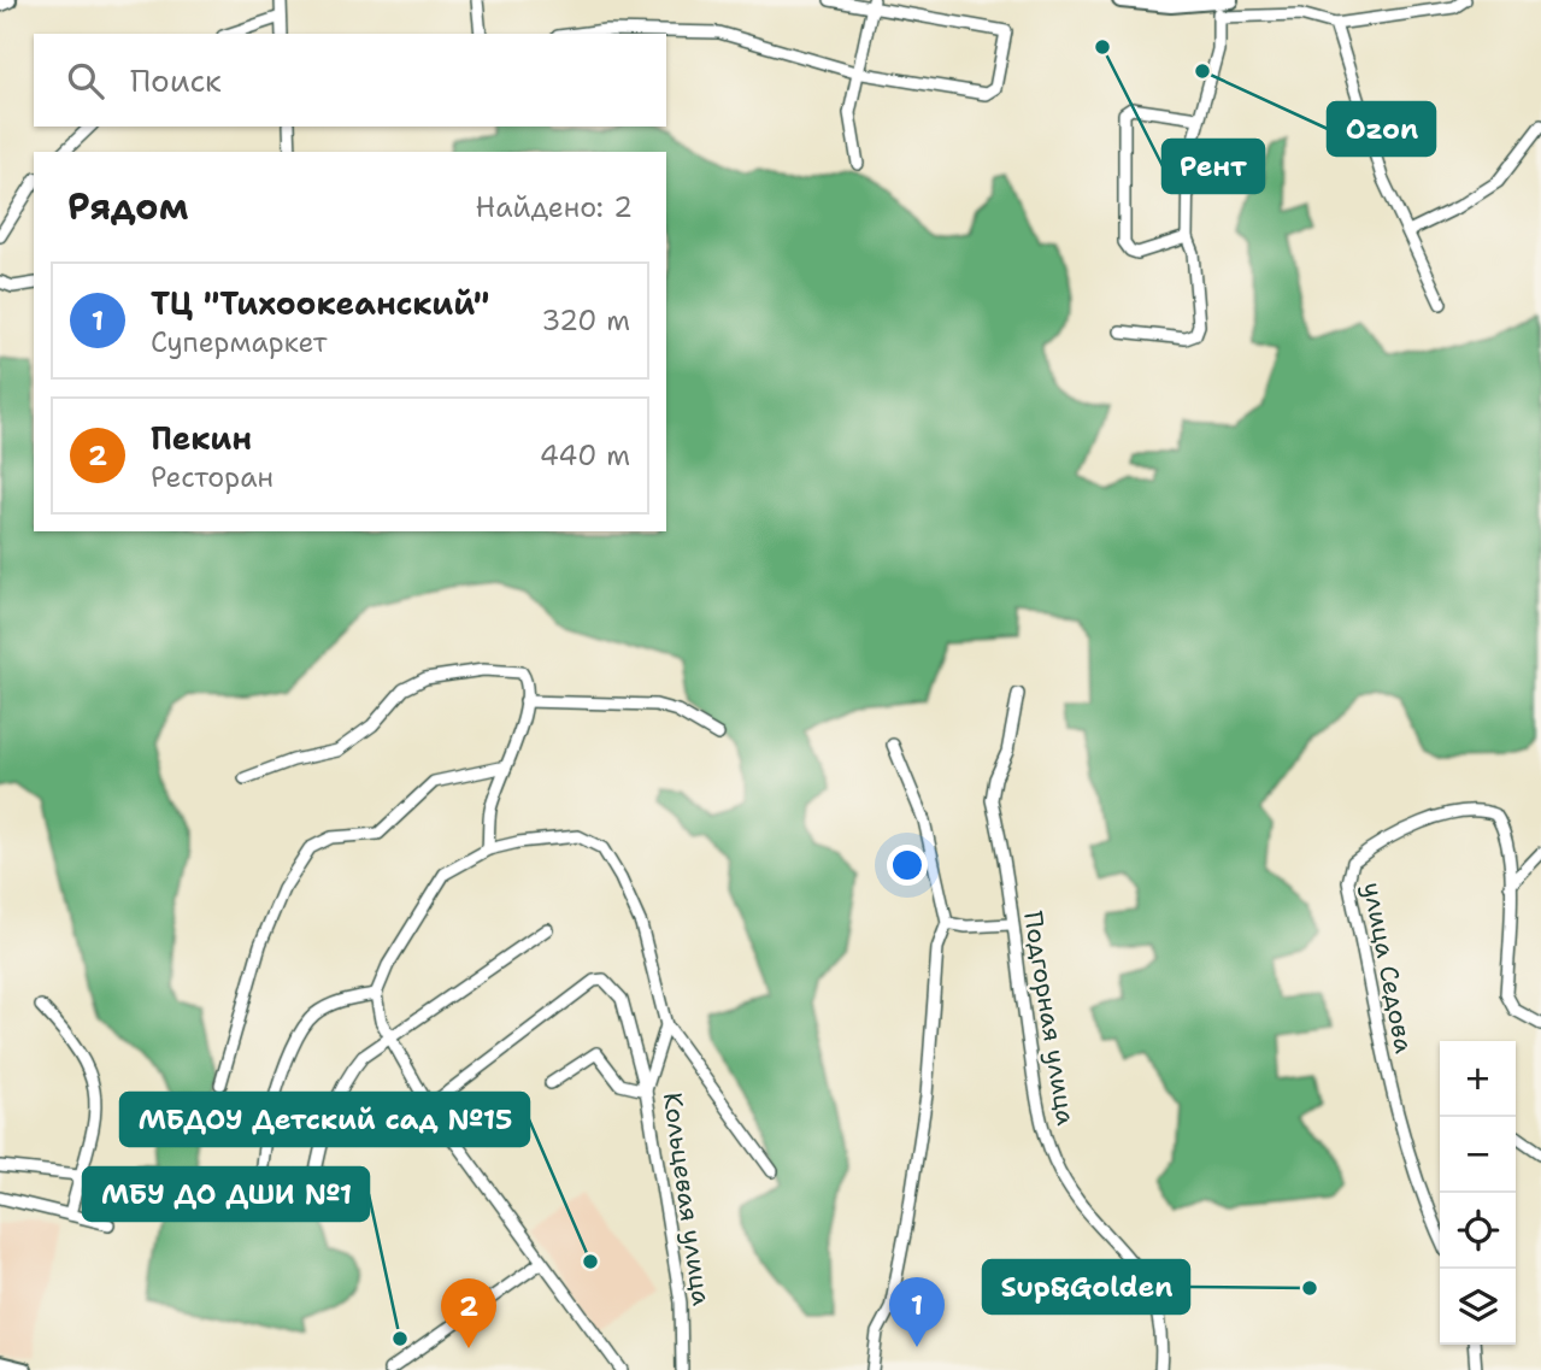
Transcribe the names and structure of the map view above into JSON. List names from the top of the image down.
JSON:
{
  "streets": {
    "street": ["улица Седова", "Подгорная улица", "Кольцевая улица"]
  },
  "places": [
    "Рент",
    "Ozon",
    "МБДОУ Детский сад №15",
    "Sup&Golden",
    "МБУ ДО ДШИ №1"
  ],
  "page": {
    "search": "Поиск",
    "heading": ["Рядом", "Найдено: 2"],
    "list": [
      {
        "mark": "1",
        "name": "ТЦ \"Тихоокеанский\"",
        "note": "Супермаркет",
        "value": "320 m"
      },
      {
        "mark": "2",
        "name": "Пекин",
        "note": "Ресторан",
        "value": "440 m"
      }
    ],
    "map_buttons": ["+", "−"],
    "pins": ["1", "2"]
  }
}
